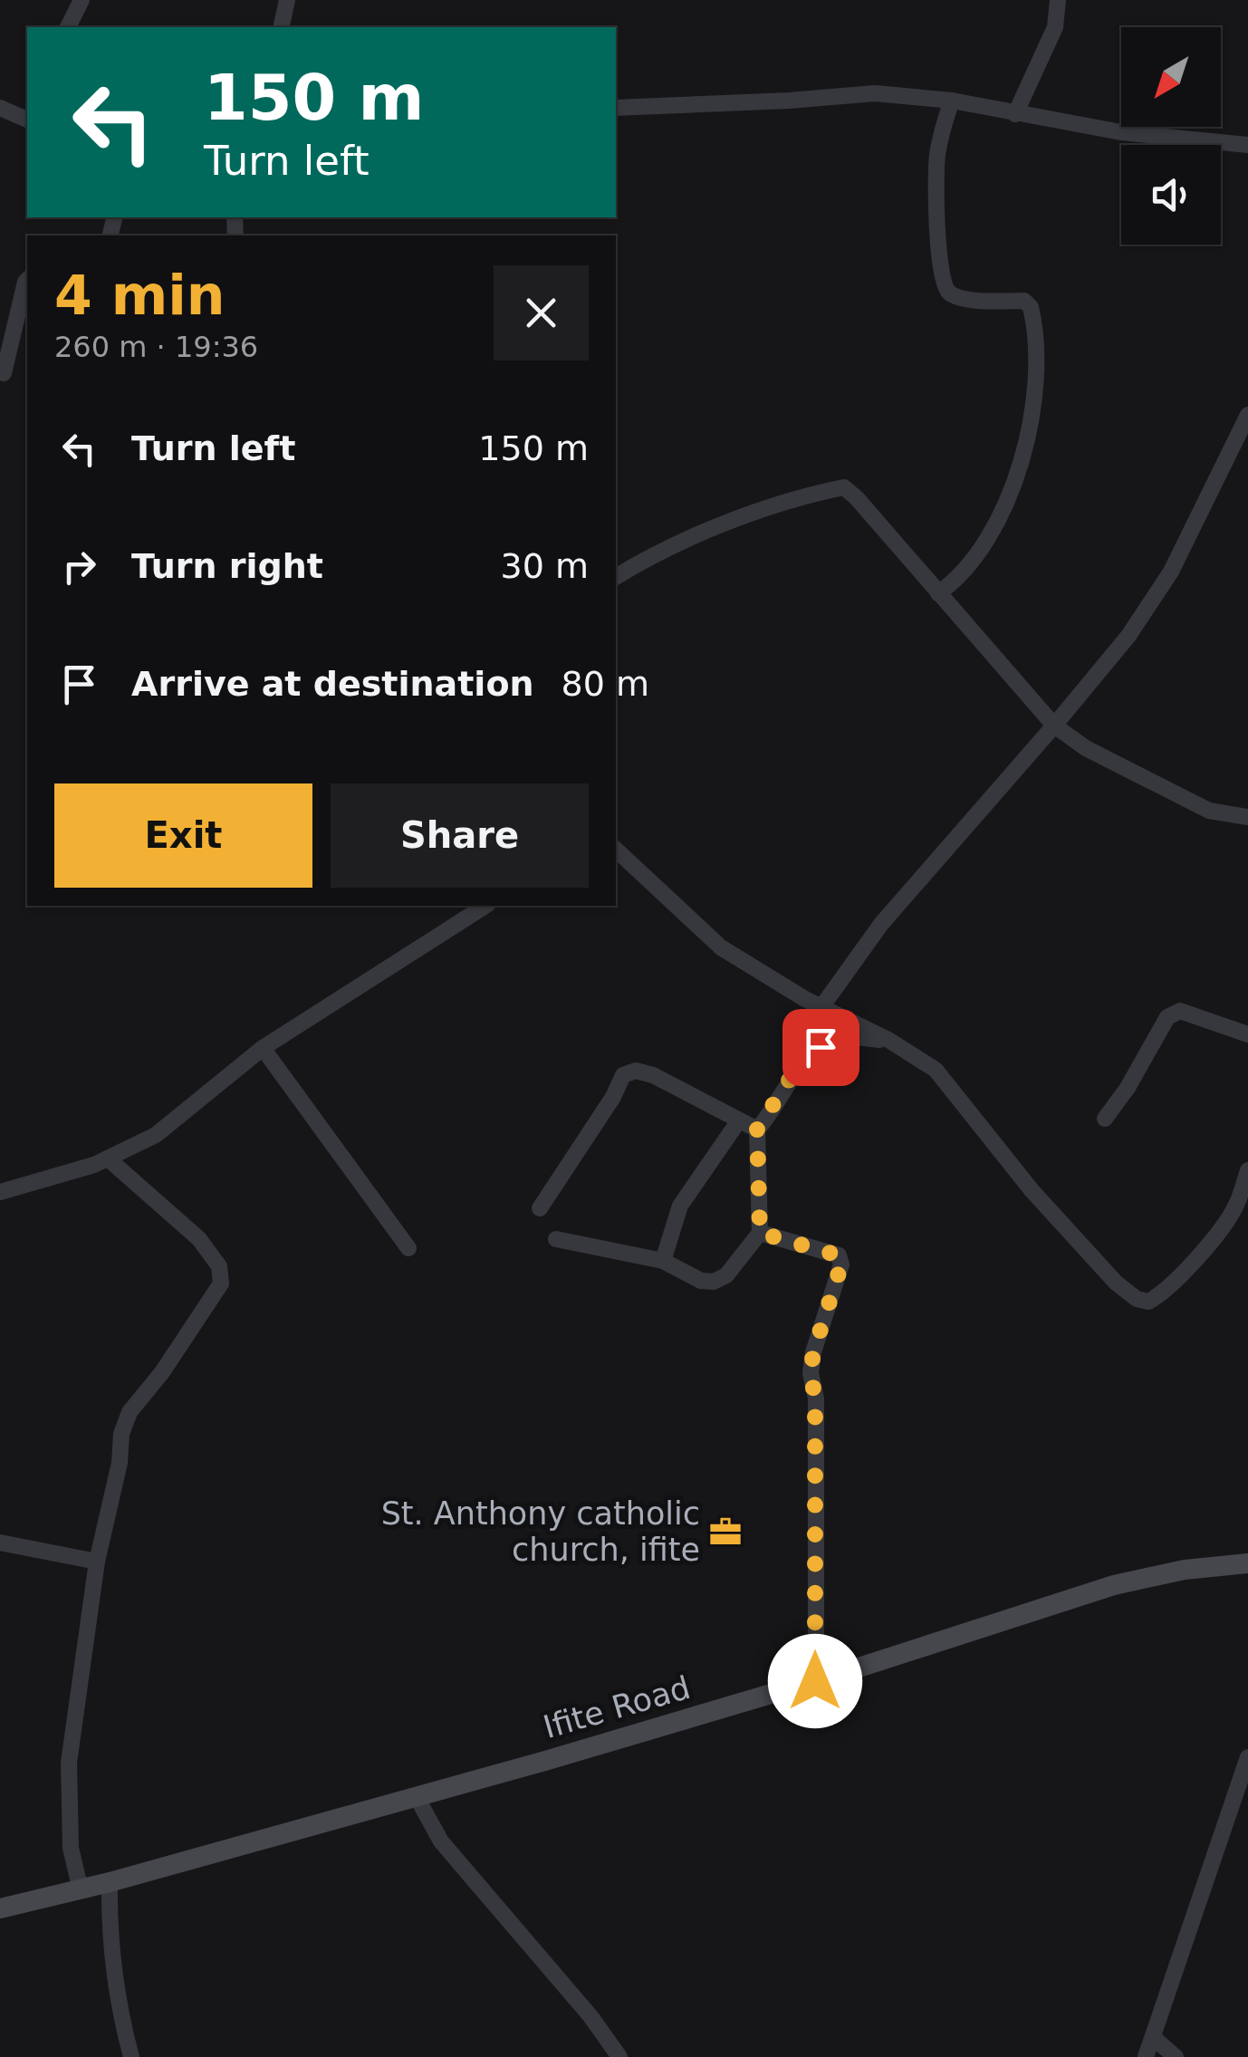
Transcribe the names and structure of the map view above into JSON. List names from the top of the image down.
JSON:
{
  "streets": {
    "street": ["Ifite Road"]
  },
  "places": {
    "office": ["St. Anthony catholic church, ifite"]
  },
  "north": "bottom left",
  "page": {
    "turn": ["150 m", "Turn left"],
    "heading": ["4 min", "260 m · 19:36"],
    "list": [
      {
        "name": "Turn left",
        "value": "150 m"
      },
      {
        "name": "Turn right",
        "value": "30 m"
      },
      {
        "name": "Arrive at destination",
        "value": "80 m"
      }
    ],
    "buttons": ["Exit", "Share"]
  }
}
